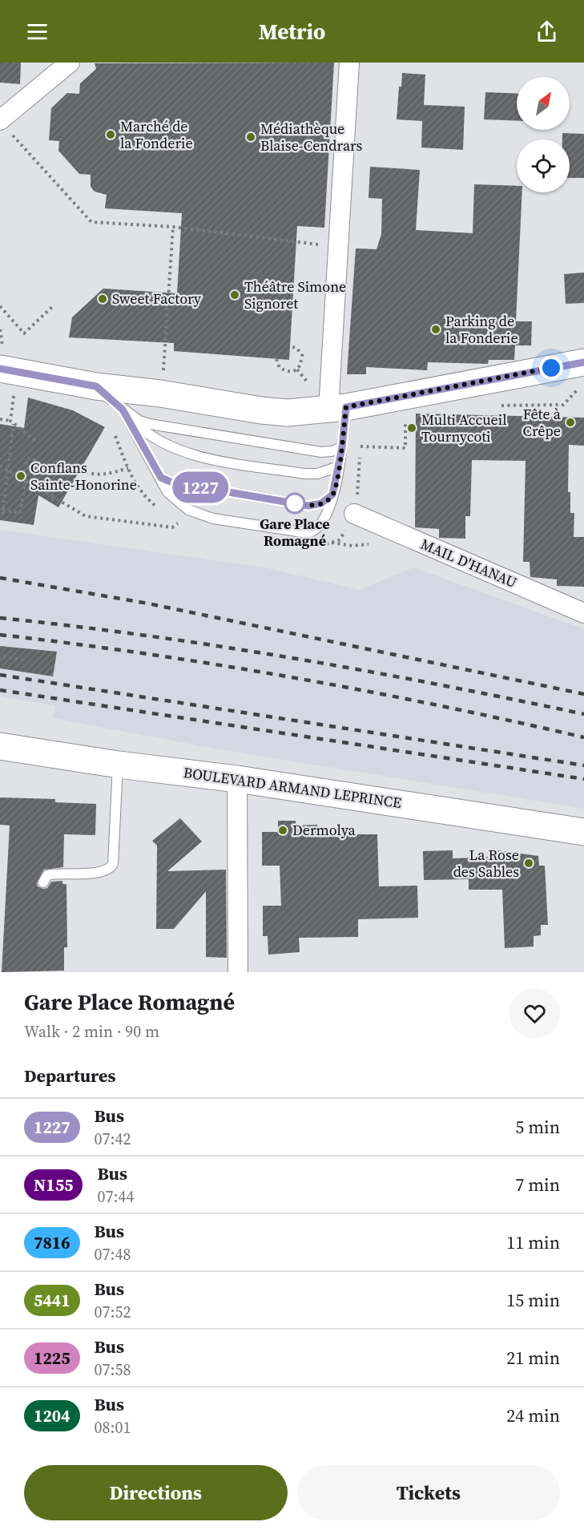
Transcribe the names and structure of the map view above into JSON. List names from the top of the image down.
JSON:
{
  "streets": {
    "street": ["MAIL D'HANAU", "BOULEVARD ARMAND LEPRINCE"]
  },
  "places": [
    "Marché de la Fonderie",
    "Médiathèque Blaise-Cendrars",
    "Théâtre Simone Signoret",
    "Sweet Factory",
    "Parking de la Fonderie",
    "Fête à Crêpe",
    "Multi Accueil Tournycoti",
    "Conflans Sainte-Honorine",
    "Gare Place Romagné",
    "Dermolya",
    "La Rose des Sables"
  ],
  "lines": ["bus line 1227"],
  "north": "top right",
  "page": {
    "header": "Metrio",
    "on_map": "1227",
    "heading": [
      ["Gare Place Romagné", "Walk · 2 min · 90 m"],
      "Departures"
    ],
    "list": [
      {
        "mark": "1227",
        "name": "Bus",
        "note": "07:42",
        "value": "5 min"
      },
      {
        "mark": "N155",
        "name": "Bus",
        "note": "07:44",
        "value": "7 min"
      },
      {
        "mark": "7816",
        "name": "Bus",
        "note": "07:48",
        "value": "11 min"
      },
      {
        "mark": "5441",
        "name": "Bus",
        "note": "07:52",
        "value": "15 min"
      },
      {
        "mark": "1225",
        "name": "Bus",
        "note": "07:58",
        "value": "21 min"
      },
      {
        "mark": "1204",
        "name": "Bus",
        "note": "08:01",
        "value": "24 min"
      }
    ],
    "buttons": ["Directions", "Tickets"]
  }
}
